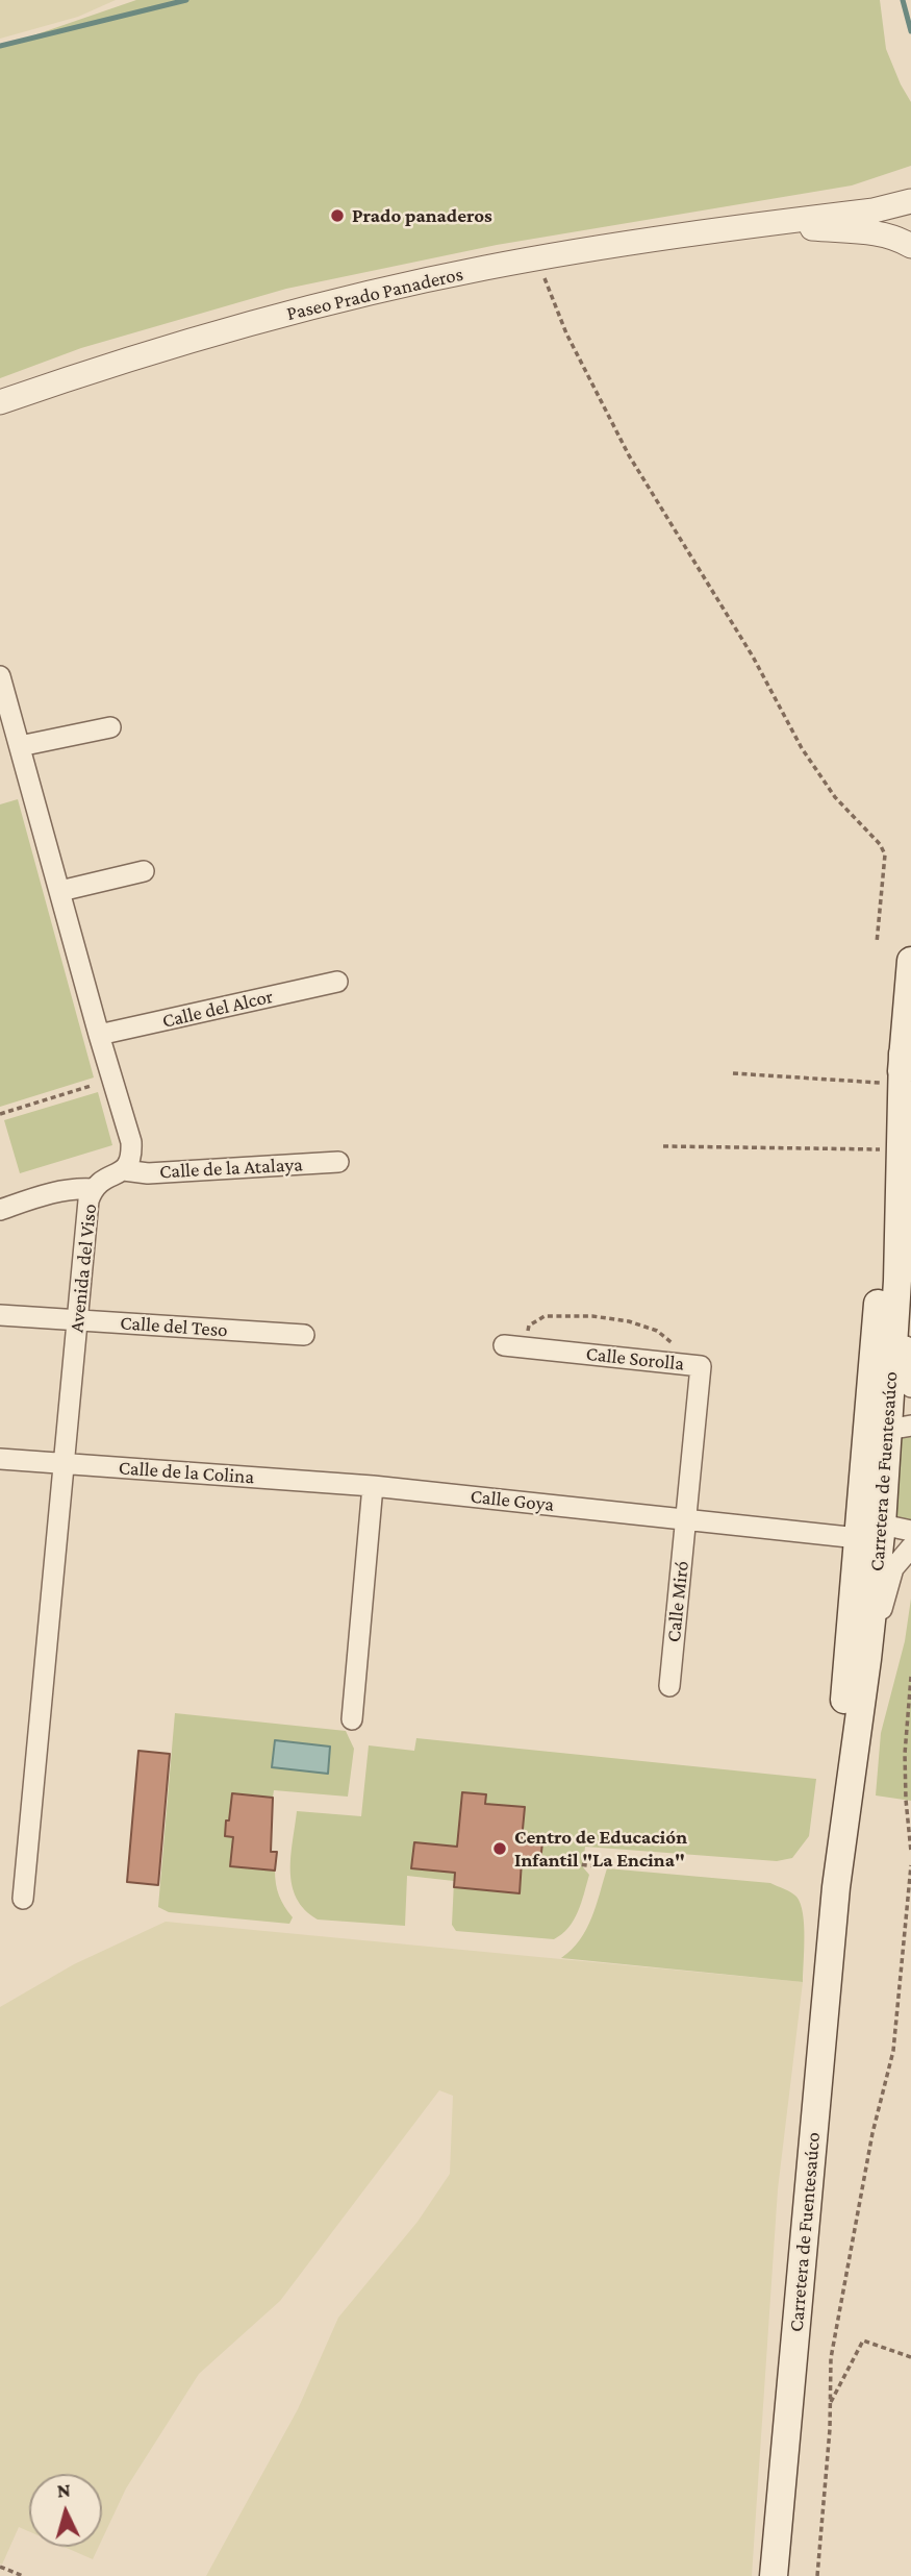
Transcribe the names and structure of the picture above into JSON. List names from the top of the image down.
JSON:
{
  "streets": {
    "main road": ["Carretera de Fuentesaúco"],
    "street": [
      "Paseo Prado Panaderos",
      "Calle del Alcor",
      "Calle de la Atalaya",
      "Avenida del Viso",
      "Calle del Teso",
      "Calle Sorolla",
      "Calle de la Colina",
      "Calle Goya",
      "Calle Miró"
    ]
  },
  "crossings": [
    ["Calle de la Atalaya", "Avenida del Viso"],
    ["Avenida del Viso", "Calle del Teso"],
    ["Avenida del Viso", "Calle de la Colina"],
    ["Calle Sorolla", "Calle Goya"],
    ["Calle Sorolla", "Calle Miró"],
    ["Carretera de Fuentesaúco", "Calle Goya"],
    ["Calle de la Colina", "Calle Goya"],
    ["Calle Goya", "Calle Miró"]
  ],
  "places": ["Prado panaderos", "Centro de Educación Infantil \"La Encina\""],
  "north": "top"
}
